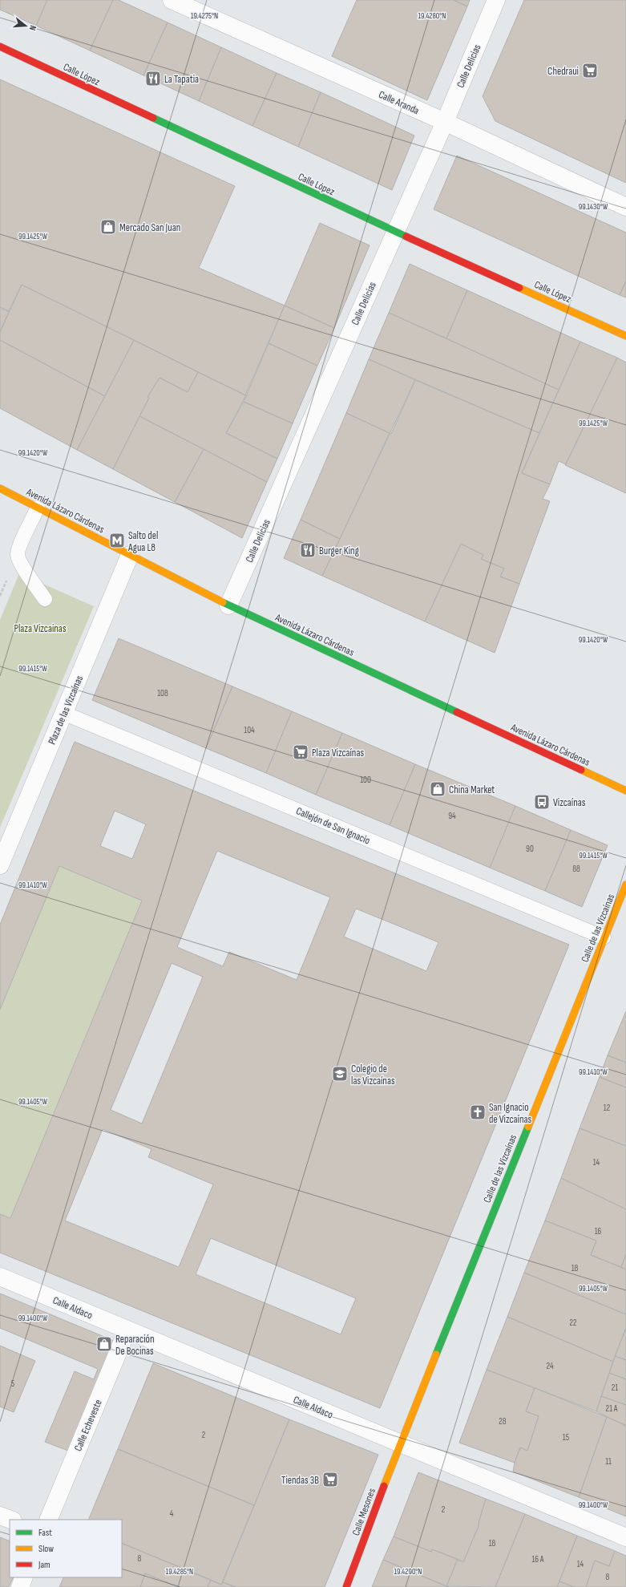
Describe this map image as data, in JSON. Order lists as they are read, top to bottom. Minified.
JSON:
{"streets":{"street":["Calle Delicias","Calle López","Calle Aranda","Avenida Lázaro Cárdenas","Plaza de las Vizcaínas","Calle de las Vizcaínas","Calle Aldaco","Calle Echeveste","Calle Mesones"],"lane":["Callejón de San Ignacio"]},"crossings":[["Calle Delicias","Calle López"],["Calle Delicias","Calle Aranda"],["Calle Delicias","Avenida Lázaro Cárdenas"],["Avenida Lázaro Cárdenas","Plaza de las Vizcaínas"],["Plaza de las Vizcaínas","Callejón de San Ignacio"],["Callejón de San Ignacio","Calle de las Vizcaínas"],["Calle de las Vizcaínas","Calle Aldaco"],["Calle de las Vizcaínas","Calle Mesones"],["Calle Aldaco","Calle Echeveste"],["Calle Aldaco","Calle Mesones"]],"parks":["Plaza Vizcainas"],"places":{"supermarket":["Chedraui","Plaza Vizcaínas","Tiendas 3B"],"restaurant":["La Tapatia","Burger King"],"shop":["Mercado San Juan","China Market","Reparación De Bocinas"],"metro station":["Salto del Agua L8"],"bus stop":["Vizcaínas"],"school or university":["Colegio de las Vizcaínas"],"church":["San Ignacio de Vizcaínas"]},"house_numbers":["108","104","100","94","90","88","12","14","16","18","22","24","5","21","21 A","28","2","15","11","2","4","18","8","16 A","14","8"],"legend":["Fast","Slow","Jam"],"north":"right","coordinates":["19.4275°N","19.4280°N","99.1430°W","99.1425°W","99.1420°W","99.1415°W","99.1410°W","99.1405°W","99.1400°W","19.4285°N","19.4290°N"]}
